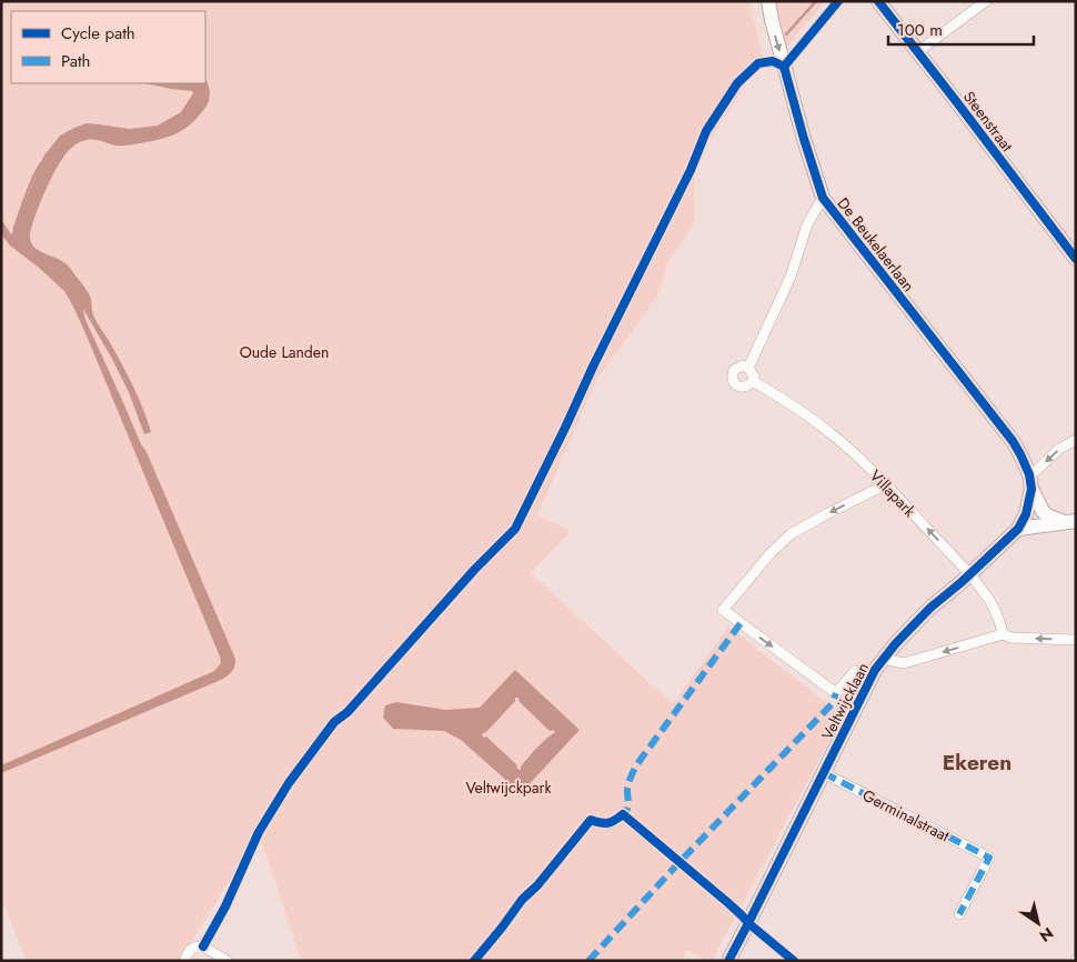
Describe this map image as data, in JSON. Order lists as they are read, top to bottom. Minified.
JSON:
{"streets":{"main road":["Steenstraat","De Beukelaerlaan","Veltwijcklaan"],"street":["Villapark","Germinalstraat"]},"crossings":[["De Beukelaerlaan","Villapark"],["De Beukelaerlaan","Veltwijcklaan"],["Villapark","Veltwijcklaan"],["Veltwijcklaan","Germinalstraat"]],"districts":["Ekeren"],"parks":["Oude Landen","Veltwijckpark"],"legend":["Cycle path","Path"],"scale_bar":"100 m","north":"bottom right"}
